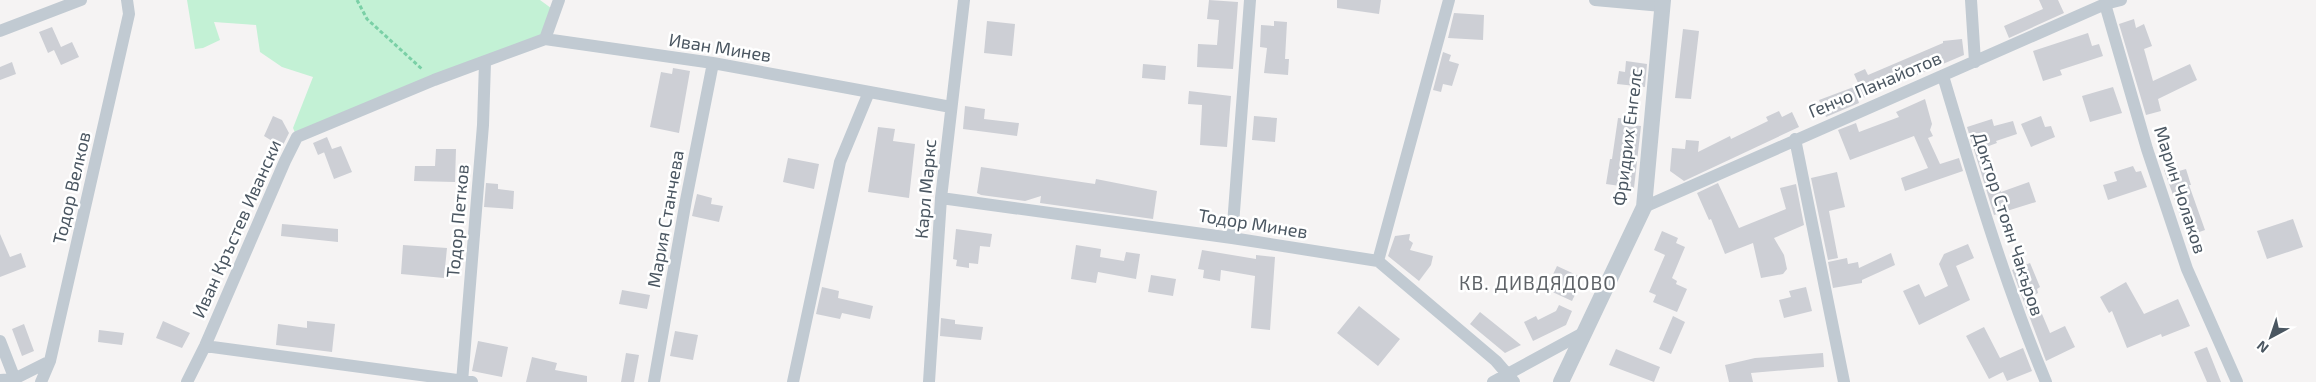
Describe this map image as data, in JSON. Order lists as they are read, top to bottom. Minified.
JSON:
{"streets":{"street":["Иван Минев","Генчо Панайотов","Фридрих Енгелс","Тодор Велков","Карл Маркс","Марин Чолаков","Мария Станчева","Тодор Петков","Тодор Минев","Доктор Стоян Чакъров","Иван Кръстев Ивански"]},"crossings":[["Иван Минев","Карл Маркс"],["Иван Минев","Мария Станчева"],["Иван Минев","Тодор Петков"],["Иван Минев","Иван Кръстев Ивански"],["Генчо Панайотов","Фридрих Енгелс"],["Генчо Панайотов","Марин Чолаков"],["Генчо Панайотов","Доктор Стоян Чакъров"],["Карл Маркс","Тодор Минев"],["Тодор Петков","Иван Кръстев Ивански"]],"districts":["КВ. ДИВДЯДОВО"],"north":"bottom left"}
